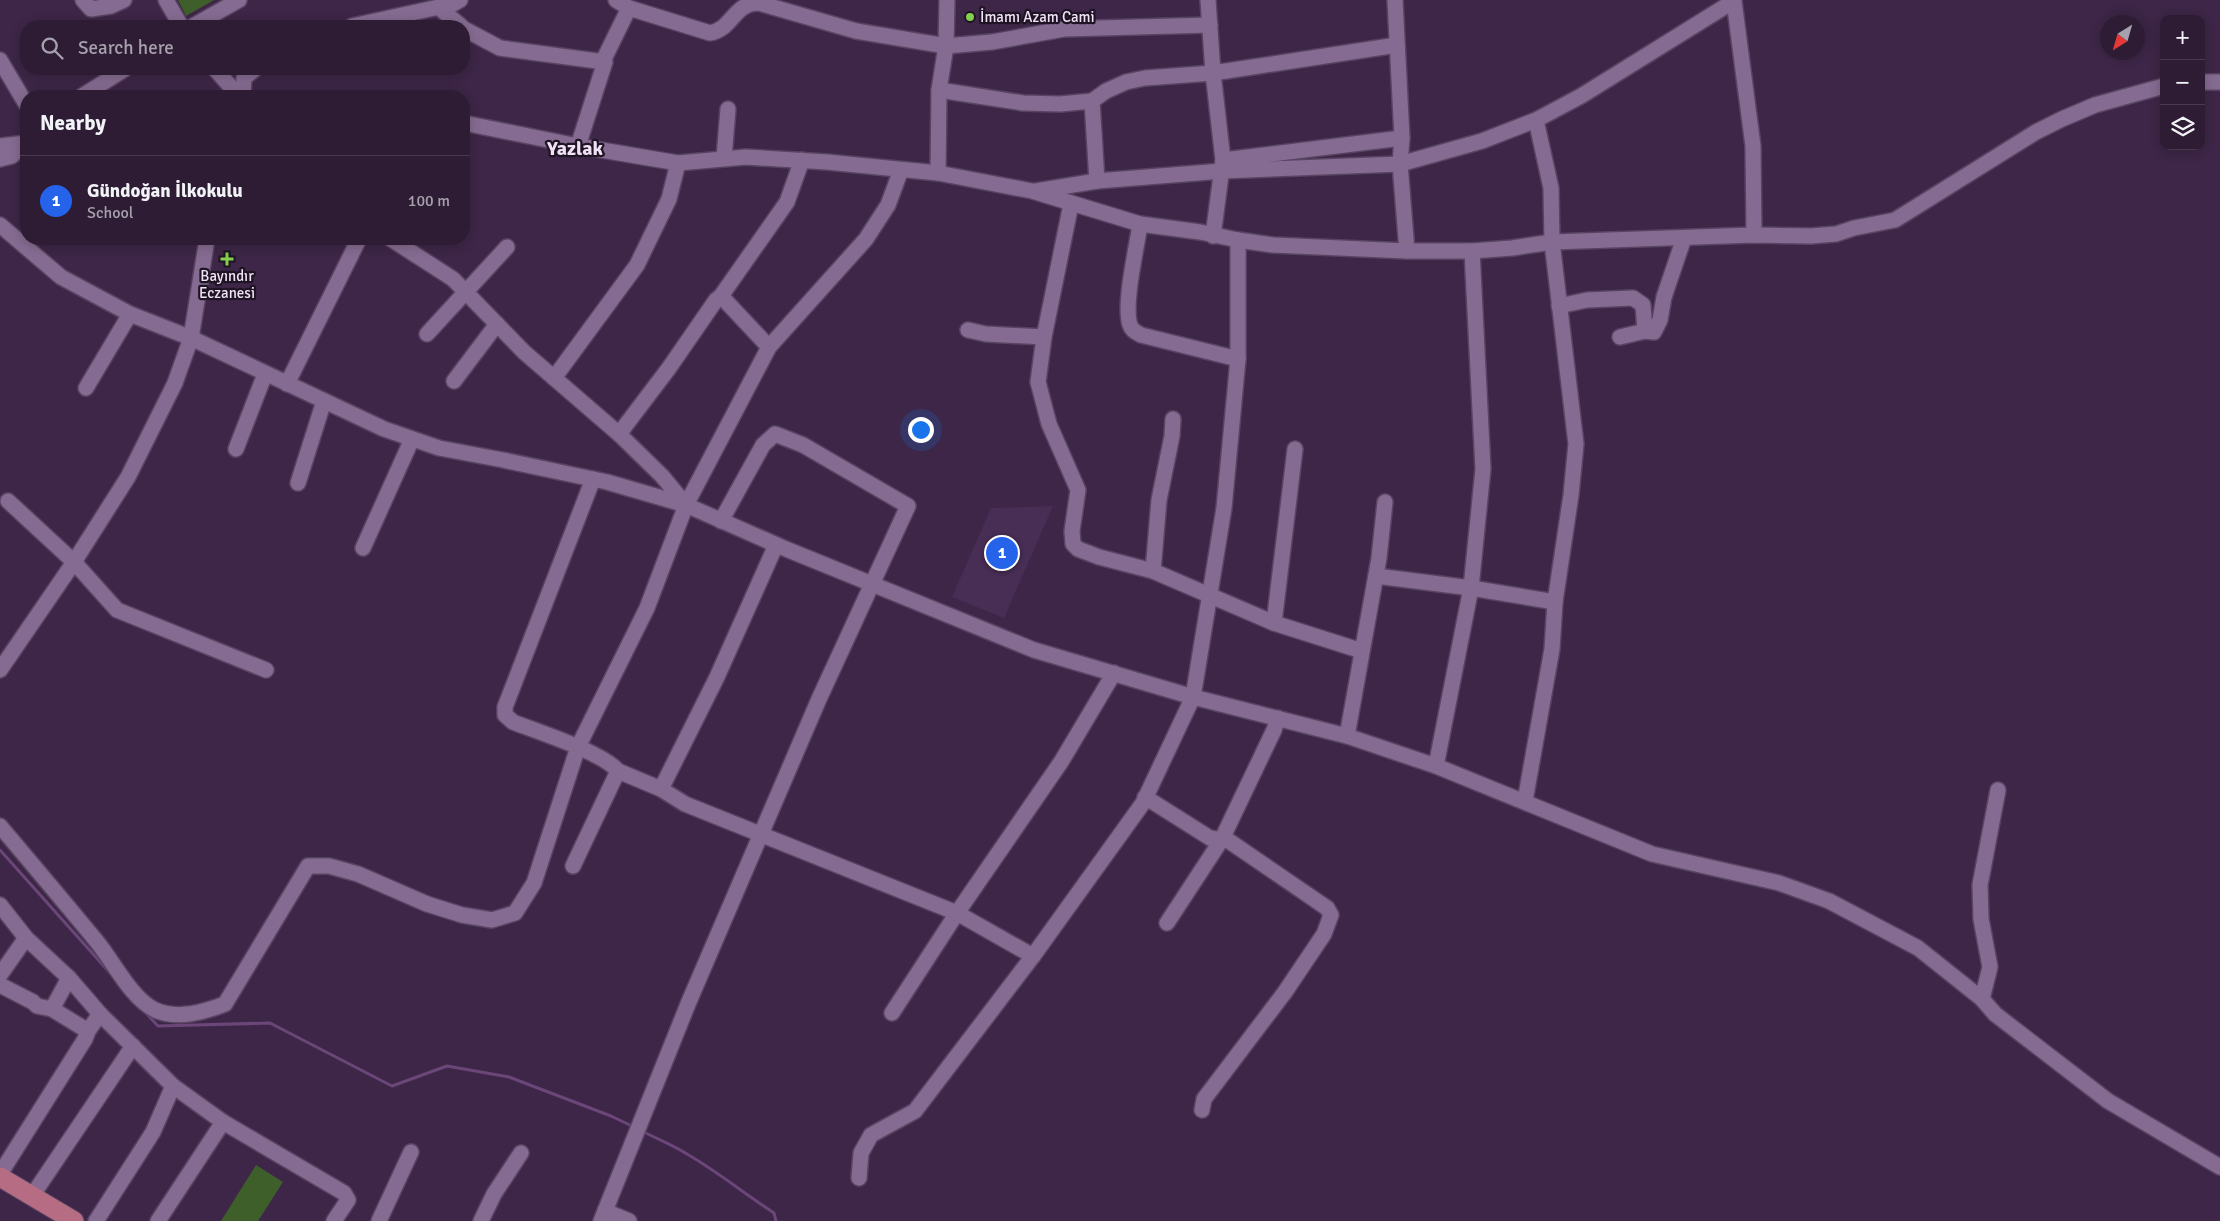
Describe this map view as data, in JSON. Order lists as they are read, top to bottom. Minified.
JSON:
{"districts":["Yazlak"],"places":{"other":["İmamı Azam Cami"],"health":["Bayındır Eczanesi"]},"north":"bottom left","page":{"map_buttons":["+","−"],"search":"Search here","heading":"Nearby","list":[{"mark":"1","name":"Gündoğan İlkokulu","note":"School","value":"100 m"}],"pins":"1"}}
